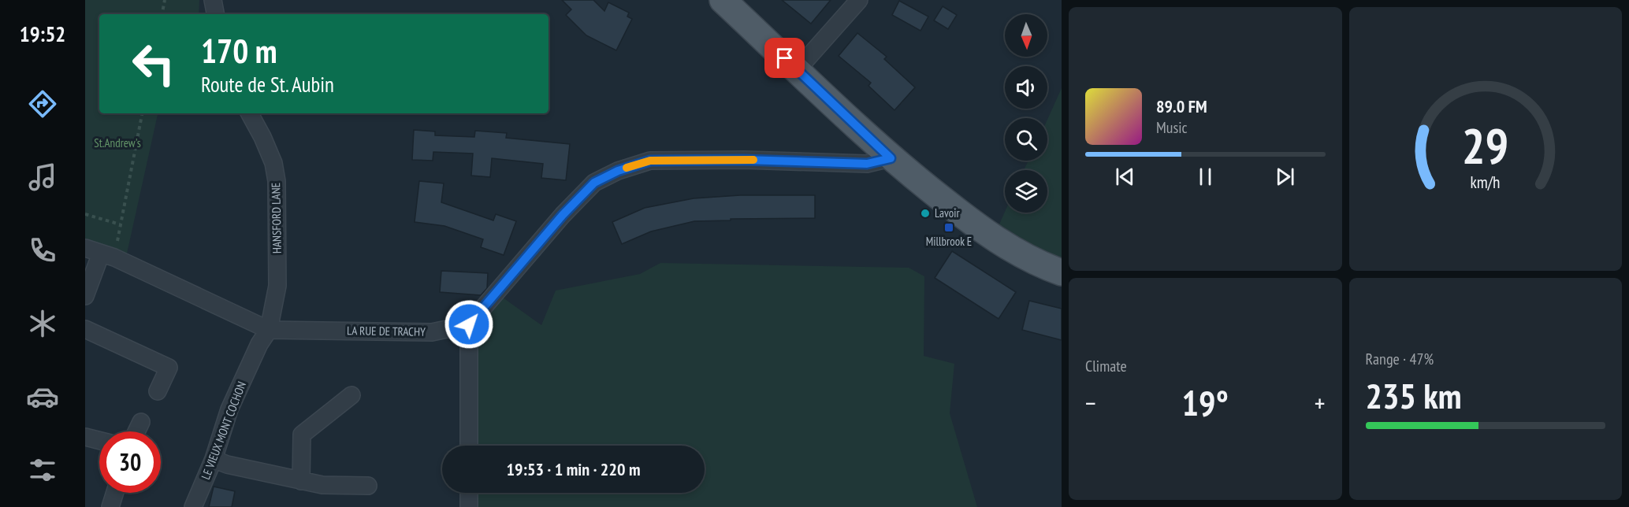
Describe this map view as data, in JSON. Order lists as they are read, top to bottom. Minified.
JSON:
{"streets":{"street":["HANSFORD LANE","LA RUE DE TRACHY","LE VIEUX MONT COCHON"]},"crossings":[["HANSFORD LANE","LA RUE DE TRACHY"],["HANSFORD LANE","LE VIEUX MONT COCHON"],["LA RUE DE TRACHY","LE VIEUX MONT COCHON"]],"parks":["St.Andrew's"],"places":{"other":["Lavoir"],"transit":["Millbrook E"]},"north":"bottom","page":{"tabs":"19:52","turn":["170 m","Route de St. Aubin"],"song":["89.0 FM","Music"],"tile":["Climate",["Range · 47%","235 km"]],"heat":["−","19°","+"],"limit":"30","trip":"19:53 · 1 min · 220 m","gauge":["29","km/h"]}}
